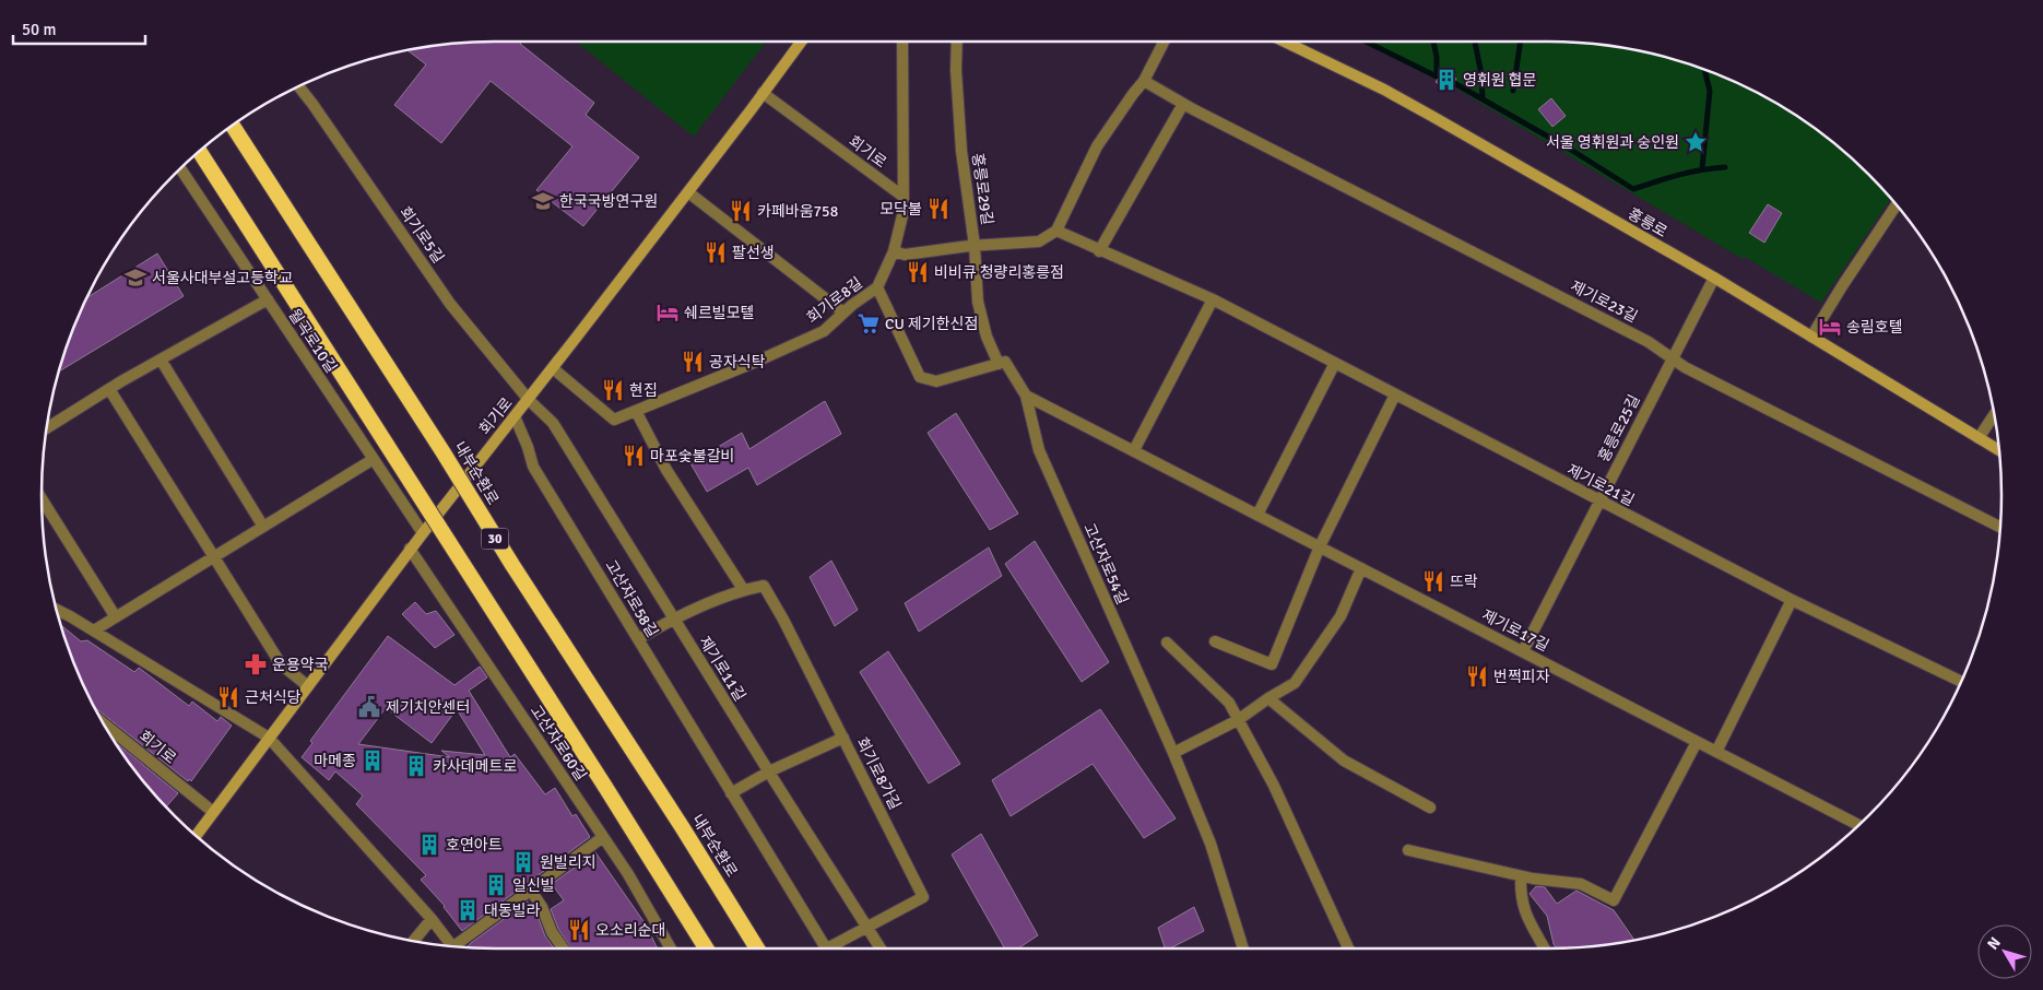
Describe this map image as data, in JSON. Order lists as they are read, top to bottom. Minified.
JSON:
{"streets":{"highway":["내부순환로","30"],"main road":["회기로","홍릉로"],"street":["홍릉로29길","회기로5길","회기로8길","제기로23길","월곡로10길","홍릉로25길","제기로21길","고산자로54길","고산자로58길","제기로17길","제기로11길","고산자로60길","회기로8가길"]},"crossings":[["회기로","회기로5길"],["회기로","회기로8길"],["회기로","월곡로10길"],["회기로","고산자로58길"],["회기로","제기로11길"],["회기로","고산자로60길"],["홍릉로29길","고산자로54길"],["홍릉로","홍릉로25길"],["회기로5길","제기로11길"],["제기로23길","홍릉로25길"],["홍릉로25길","제기로21길"],["홍릉로25길","제기로17길"],["고산자로54길","제기로17길"],["고산자로58길","회기로8가길"],["제기로11길","회기로8가길"]],"places":{"building":["영휘원 협문","마메종","카사데메트로","호연아트","원빌리지","일신빌","대동빌라"],"place":["서울 영휘원과 숭인원"],"school or university":["한국국방연구원","서울사대부설고등학교"],"restaurant":["모닥불","카페바움758","팔선생","비비큐 청량리홍릉점","공자식탁","현집","마포숯불갈비","뜨락","번쩍피자","근처식당","오소리순대"],"hotel":["쉐르빌모텔","송림호텔"],"supermarket":["CU 제기한신점"],"pharmacy":["운용약국"],"public building":["제기치안센터"]},"scale_bar":"50 m","north":"top left"}
